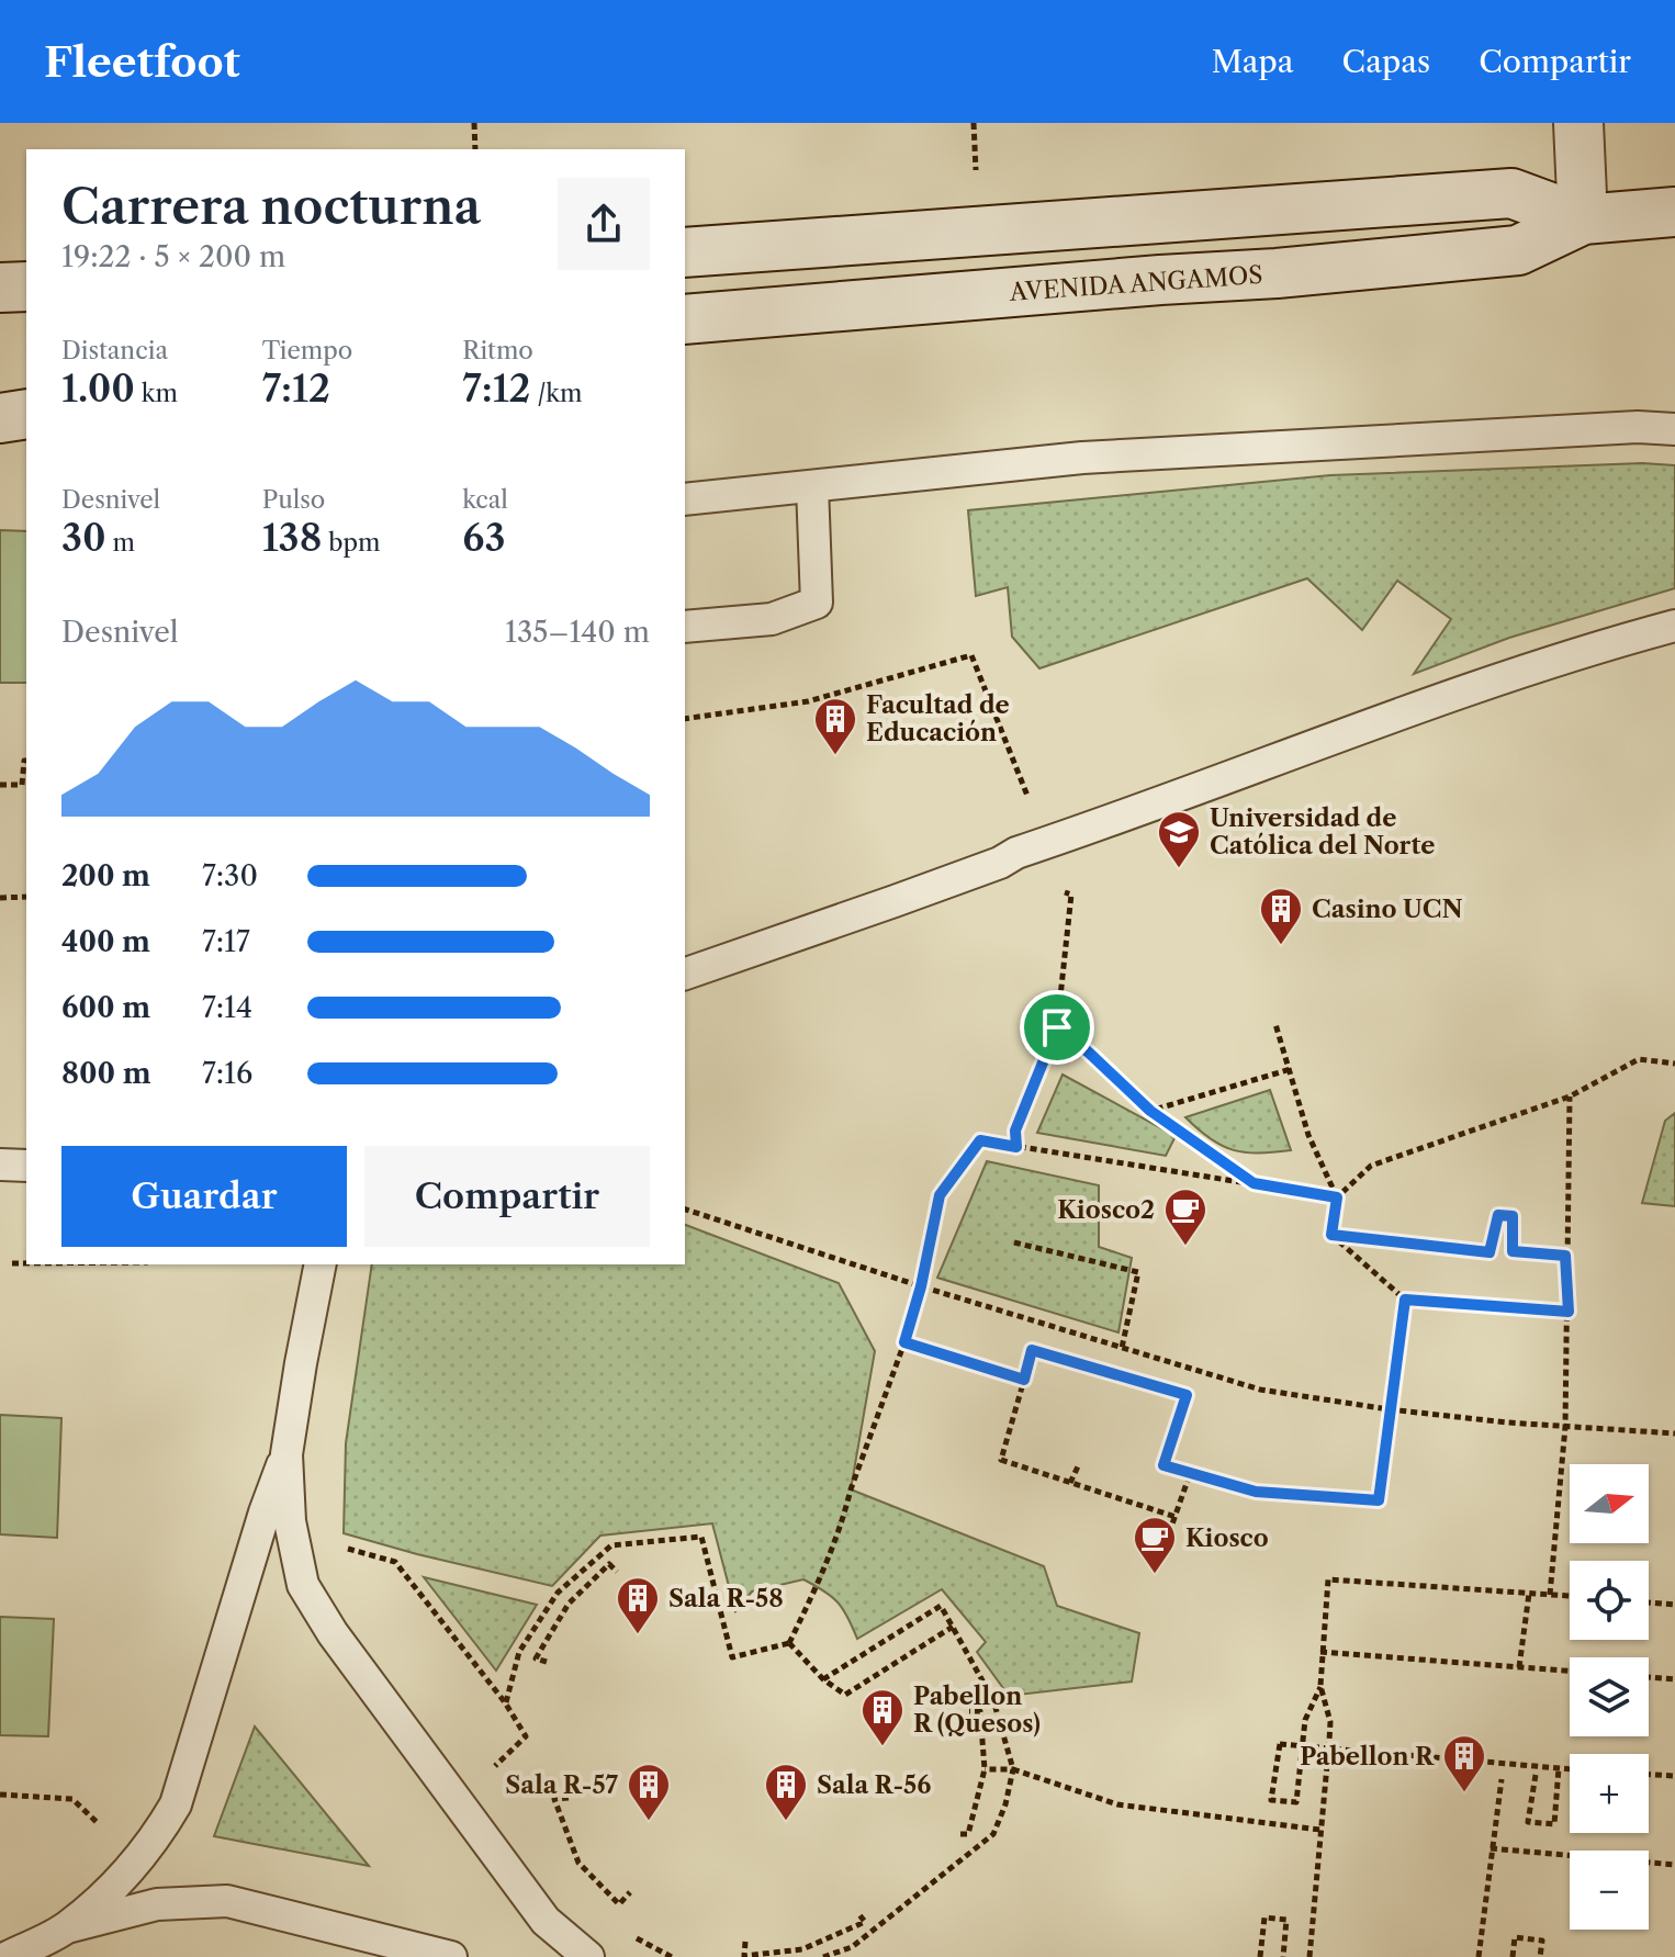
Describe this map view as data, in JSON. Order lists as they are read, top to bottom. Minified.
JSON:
{"streets":{"main road":["AVENIDA ANGAMOS"]},"places":{"building":["Facultad de Educación","Casino UCN","Sala R-58","Pabellon R (Quesos)","Pabellon R","Sala R-57","Sala R-56"],"school or university":["Universidad de Católica del Norte"],"cafe":["Kiosco2","Kiosco"]},"north":"right","page":{"header":"Fleetfoot","nav":["Mapa","Capas","Compartir"],"heading":["Carrera nocturna","19:22 · 5 × 200 m"],"stats":[["Distancia","1.00 km"],["Tiempo","7:12"],["Ritmo","7:12 /km"],["Desnivel","30 m"],["Pulso","138 bpm"],["kcal","63"]],"chart":["Desnivel","135–140 m"],"list":[{"name":"200 m","note":"7:30"},{"name":"400 m","note":"7:17"},{"name":"600 m","note":"7:14"},{"name":"800 m","note":"7:16"}],"buttons":["Guardar","Compartir"],"map_buttons":["+","−"]}}
